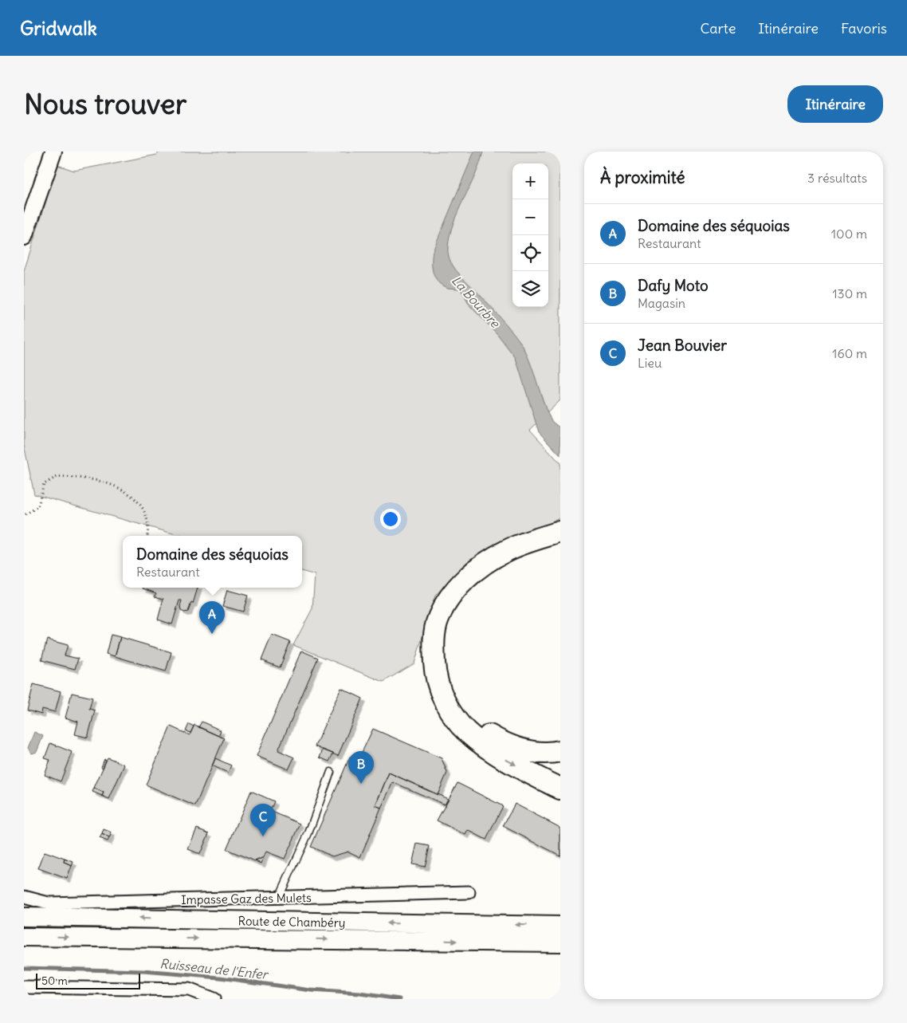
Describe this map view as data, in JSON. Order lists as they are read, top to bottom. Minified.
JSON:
{"streets":{"main road":["Route de Chambéry"],"street":["Impasse Gaz des Mulets"]},"water":["La Bourbre","Ruisseau de l'Enfer"],"scale_bar":"50 m","page":{"header":"Gridwalk","nav":["Carte","Itinéraire","Favoris"],"buttons":"Itinéraire","title":"Nous trouver","heading":["À proximité","3 résultats"],"map_buttons":["+","−"],"list":[{"mark":"A","name":"Domaine des séquoias","note":"Restaurant","value":"100 m"},{"mark":"B","name":"Dafy Moto","note":"Magasin","value":"130 m"},{"mark":"C","name":"Jean Bouvier","note":"Lieu","value":"160 m"}],"popup":["Domaine des séquoias","Restaurant"],"pins":["A","B","C"],"scale":"50 m"}}
